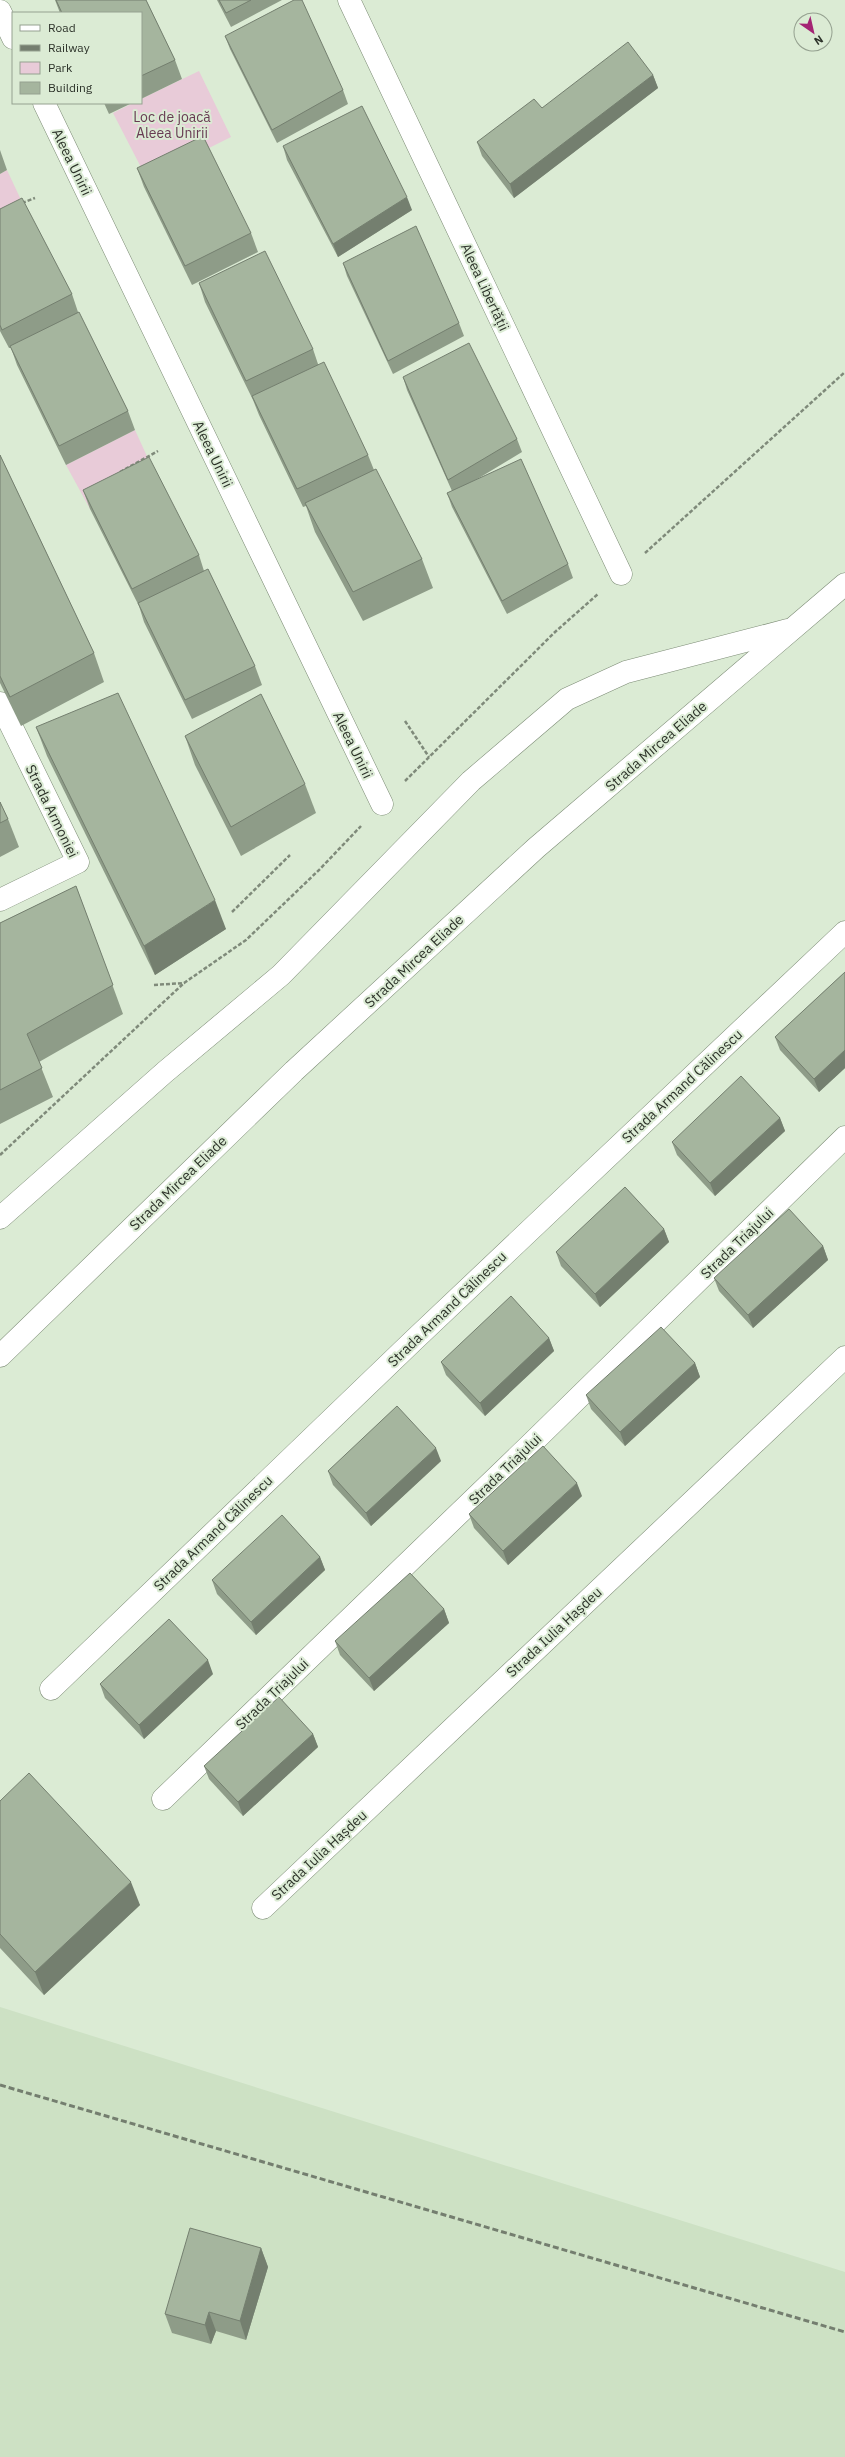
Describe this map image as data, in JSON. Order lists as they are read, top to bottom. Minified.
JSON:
{"streets":{"street":["Aleea Unirii","Aleea Libertății","Strada Mircea Eliade","Strada Armoniei","Strada Armand Călinescu","Strada Triajului","Strada Iulia Hașdeu"]},"parks":["Loc de joacă Aleea Unirii"],"legend":["Road","Railway","Park","Building"],"north":"bottom right"}
